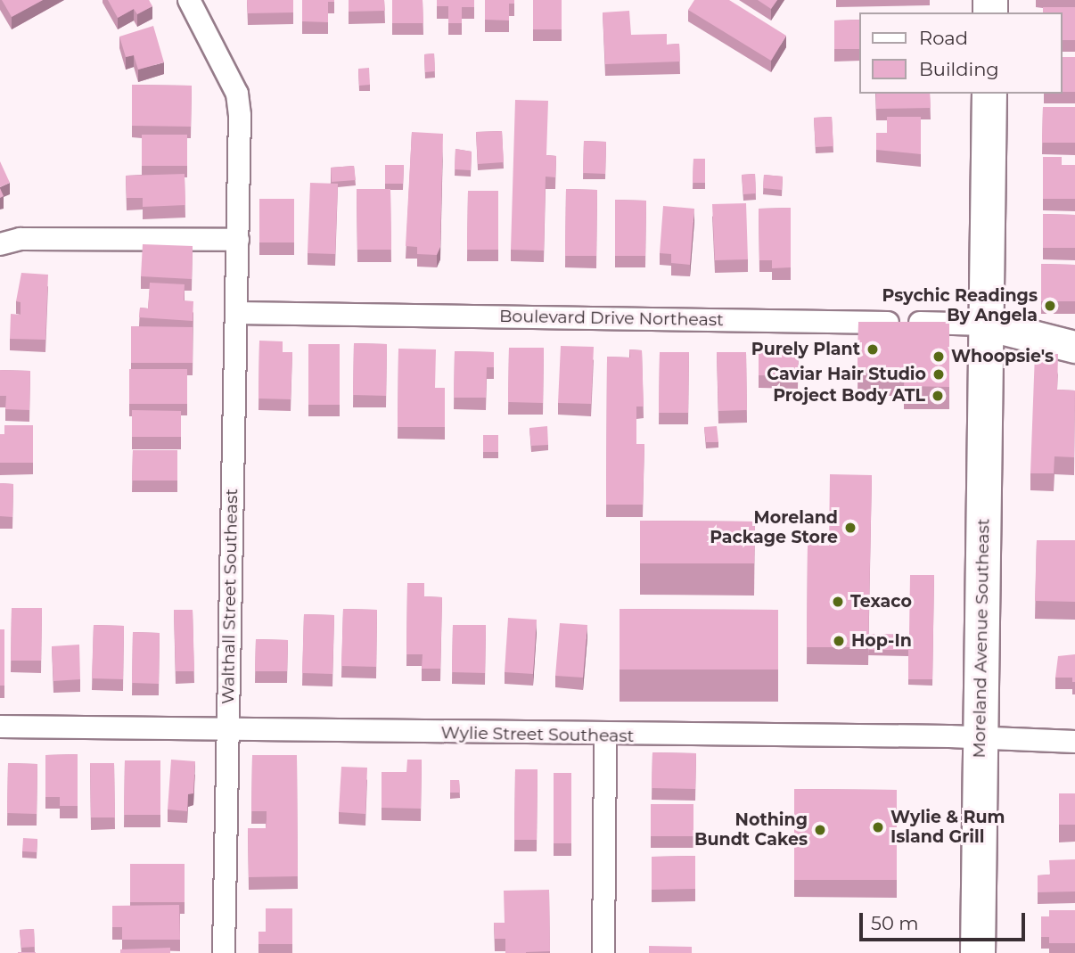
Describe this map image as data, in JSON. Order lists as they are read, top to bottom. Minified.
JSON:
{"streets":{"highway":["Moreland Avenue Southeast"],"street":["Boulevard Drive Northeast","Walthall Street Southeast","Wylie Street Southeast"]},"crossings":[["Boulevard Drive Northeast","Walthall Street Southeast"],["Boulevard Drive Northeast","Moreland Avenue Southeast"],["Walthall Street Southeast","Wylie Street Southeast"],["Moreland Avenue Southeast","Wylie Street Southeast"]],"places":["Psychic Readings By Angela","Purely Plant","Whoopsie's","Caviar Hair Studio","Project Body ATL","Moreland Package Store","Texaco","Hop-In","Wylie & Rum Island Grill","Nothing Bundt Cakes"],"legend":["Road","Building"],"scale_bar":"50 m"}
